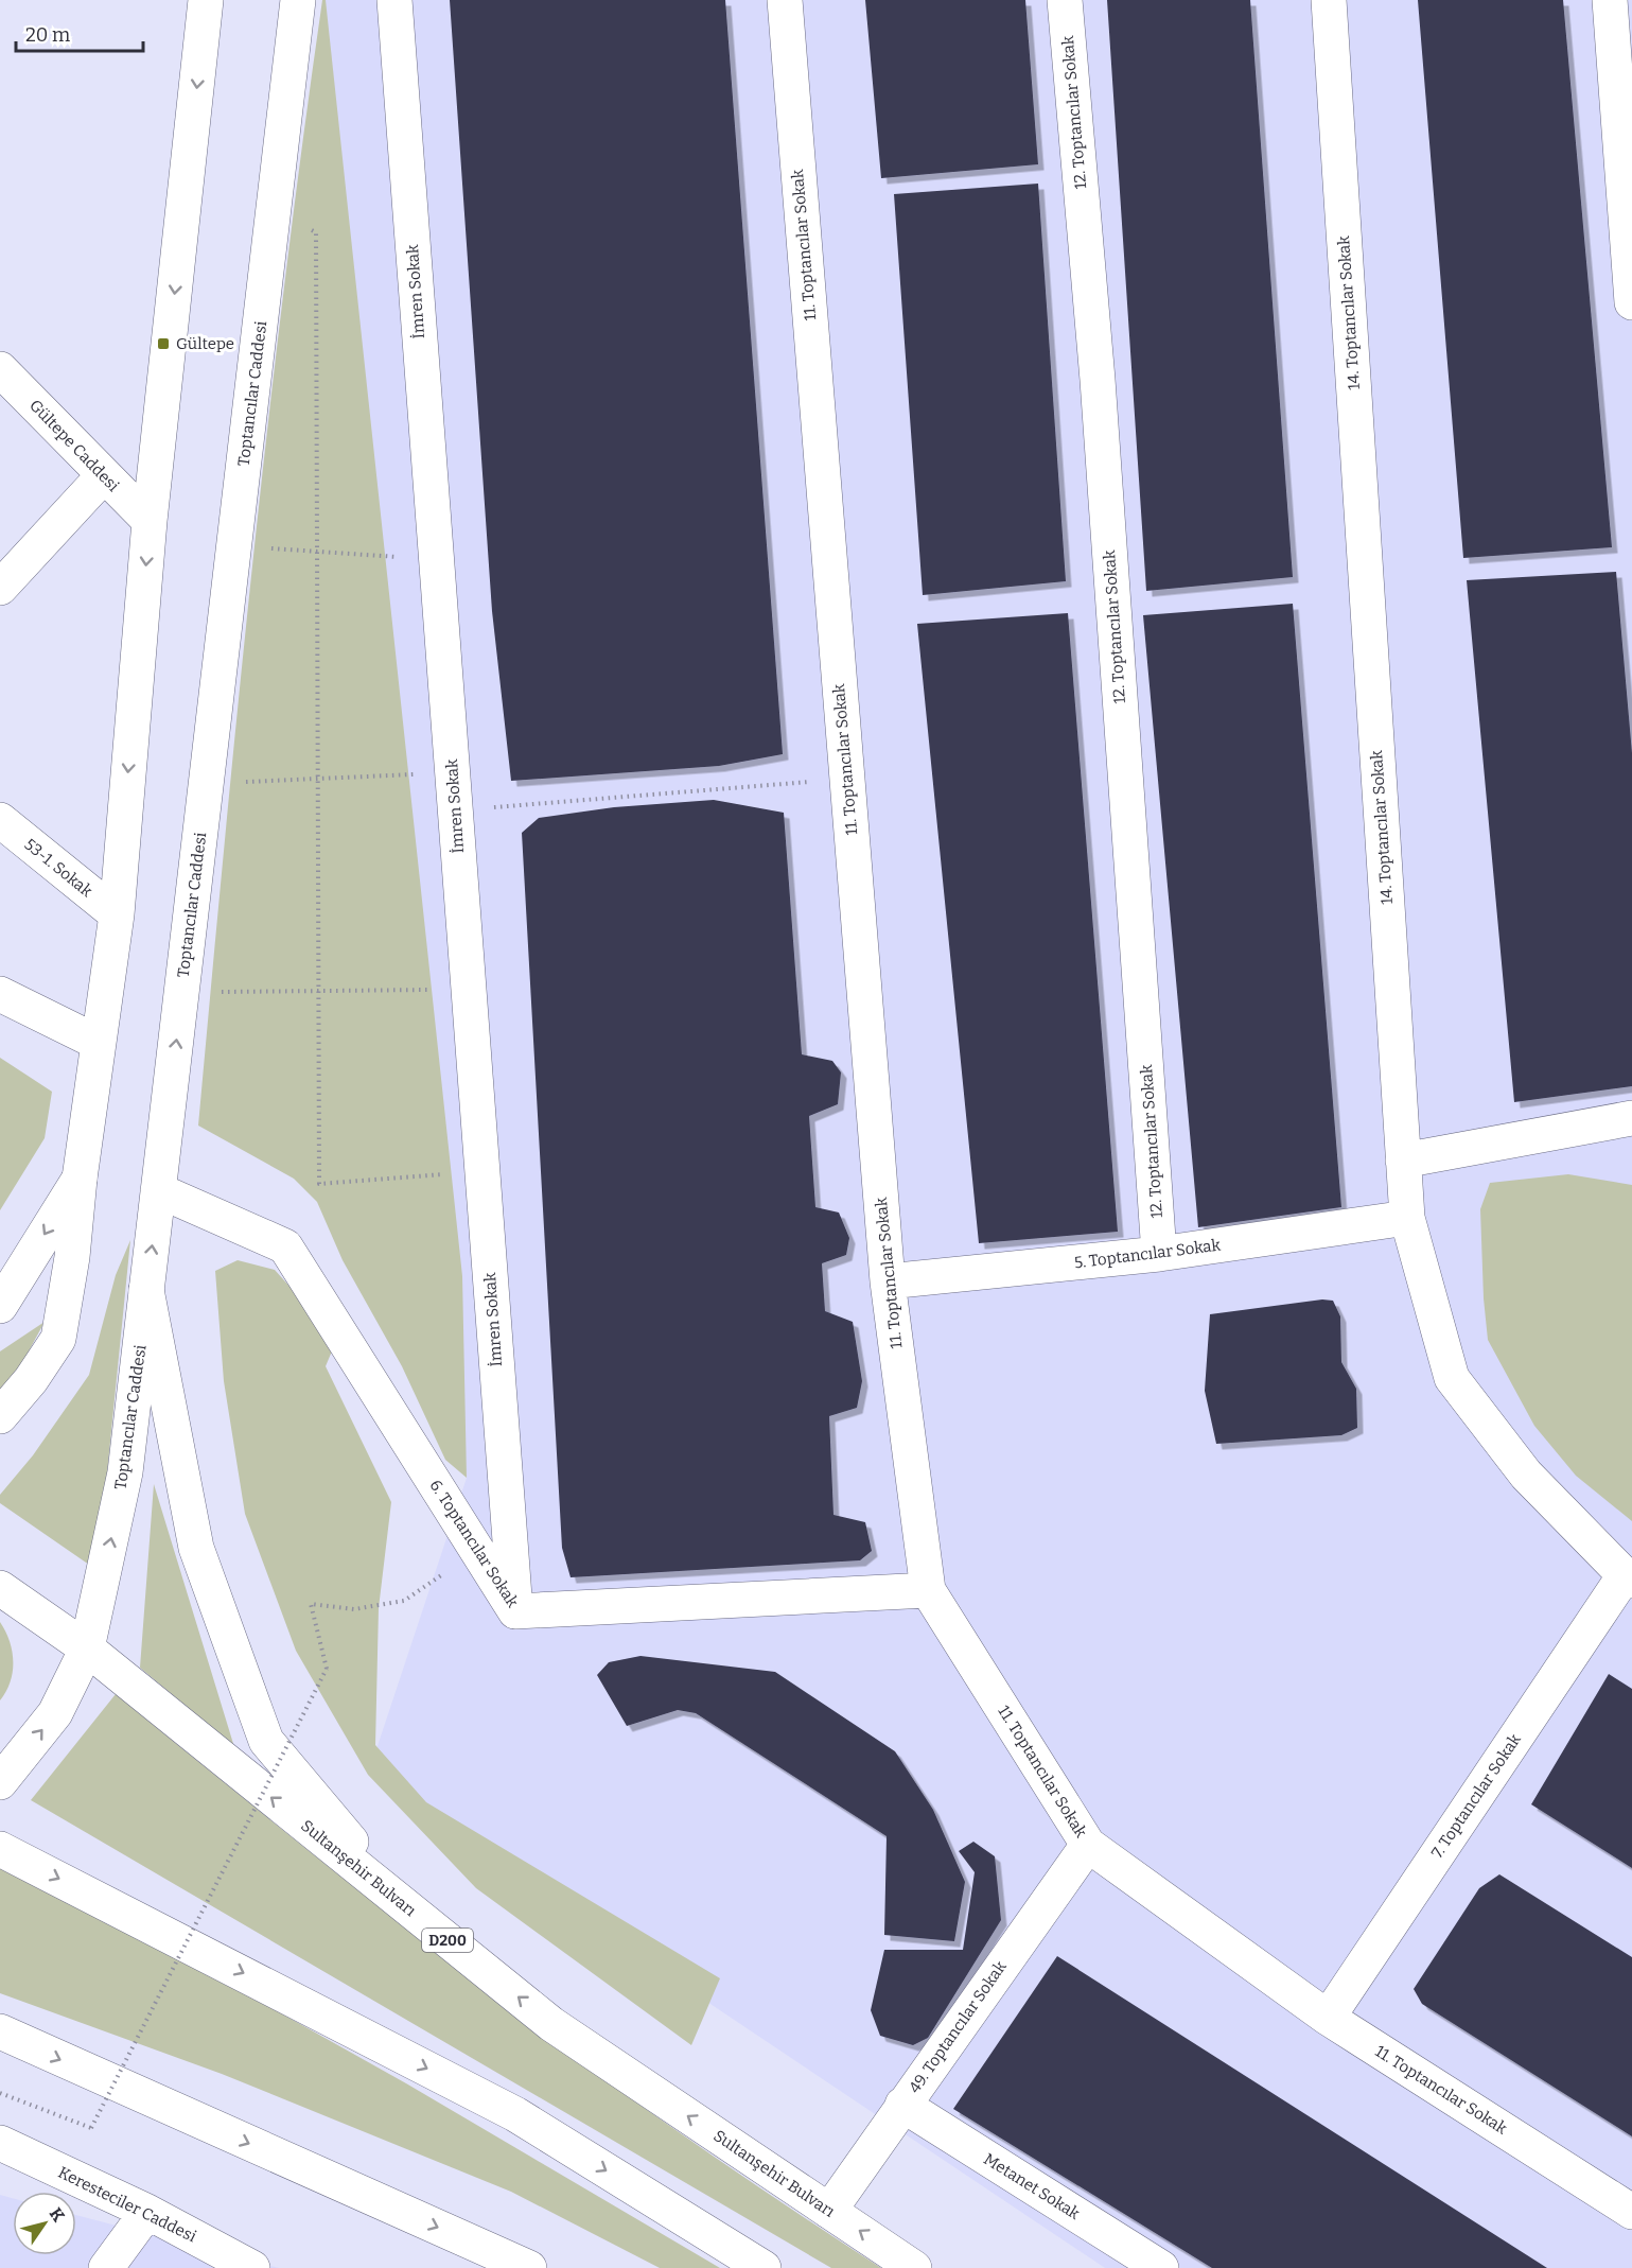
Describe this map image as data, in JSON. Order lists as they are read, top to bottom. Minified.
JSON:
{"streets":{"main road":["12. Toptancılar Sokak","11. Toptancılar Sokak","İmren Sokak","14. Toptancılar Sokak","Toptancılar Caddesi","Gültepe Caddesi","53-1. Sokak","5. Toptancılar Sokak","6. Toptancılar Sokak","7. Toptancılar Sokak","Sultanşehir Bulvarı","D200","49. Toptancılar Sokak","Metanet Sokak","Keresteciler Caddesi"]},"crossings":[["12. Toptancılar Sokak","5. Toptancılar Sokak"],["11. Toptancılar Sokak","5. Toptancılar Sokak"],["11. Toptancılar Sokak","6. Toptancılar Sokak"],["11. Toptancılar Sokak","7. Toptancılar Sokak"],["11. Toptancılar Sokak","49. Toptancılar Sokak"],["İmren Sokak","6. Toptancılar Sokak"],["14. Toptancılar Sokak","5. Toptancılar Sokak"],["14. Toptancılar Sokak","7. Toptancılar Sokak"],["Toptancılar Caddesi","6. Toptancılar Sokak"],["Toptancılar Caddesi","Sultanşehir Bulvarı"],["Sultanşehir Bulvarı","49. Toptancılar Sokak"],["49. Toptancılar Sokak","Metanet Sokak"]],"places":{"transit":["Gültepe"]},"scale_bar":"20 m","north":"top right"}
